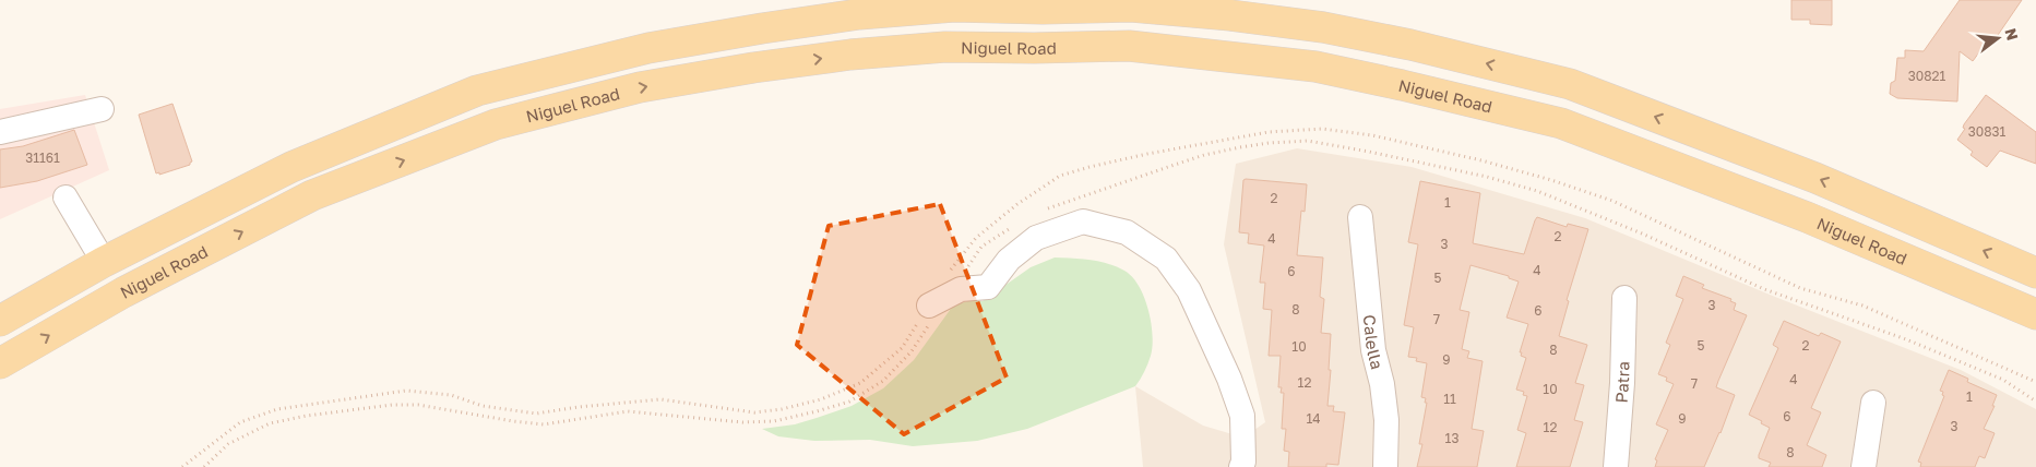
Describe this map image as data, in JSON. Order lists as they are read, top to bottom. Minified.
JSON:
{"streets":{"main road":["Niguel Road"],"street":["Calella","Patra"]},"house_numbers":["30821","30831","31161","2","1","2","4","3","4","6","5","3","8","6","7","5","2","10","8","9","4","12","7","10","1","11","6","14","9","3","12","13","8"],"north":"right"}
